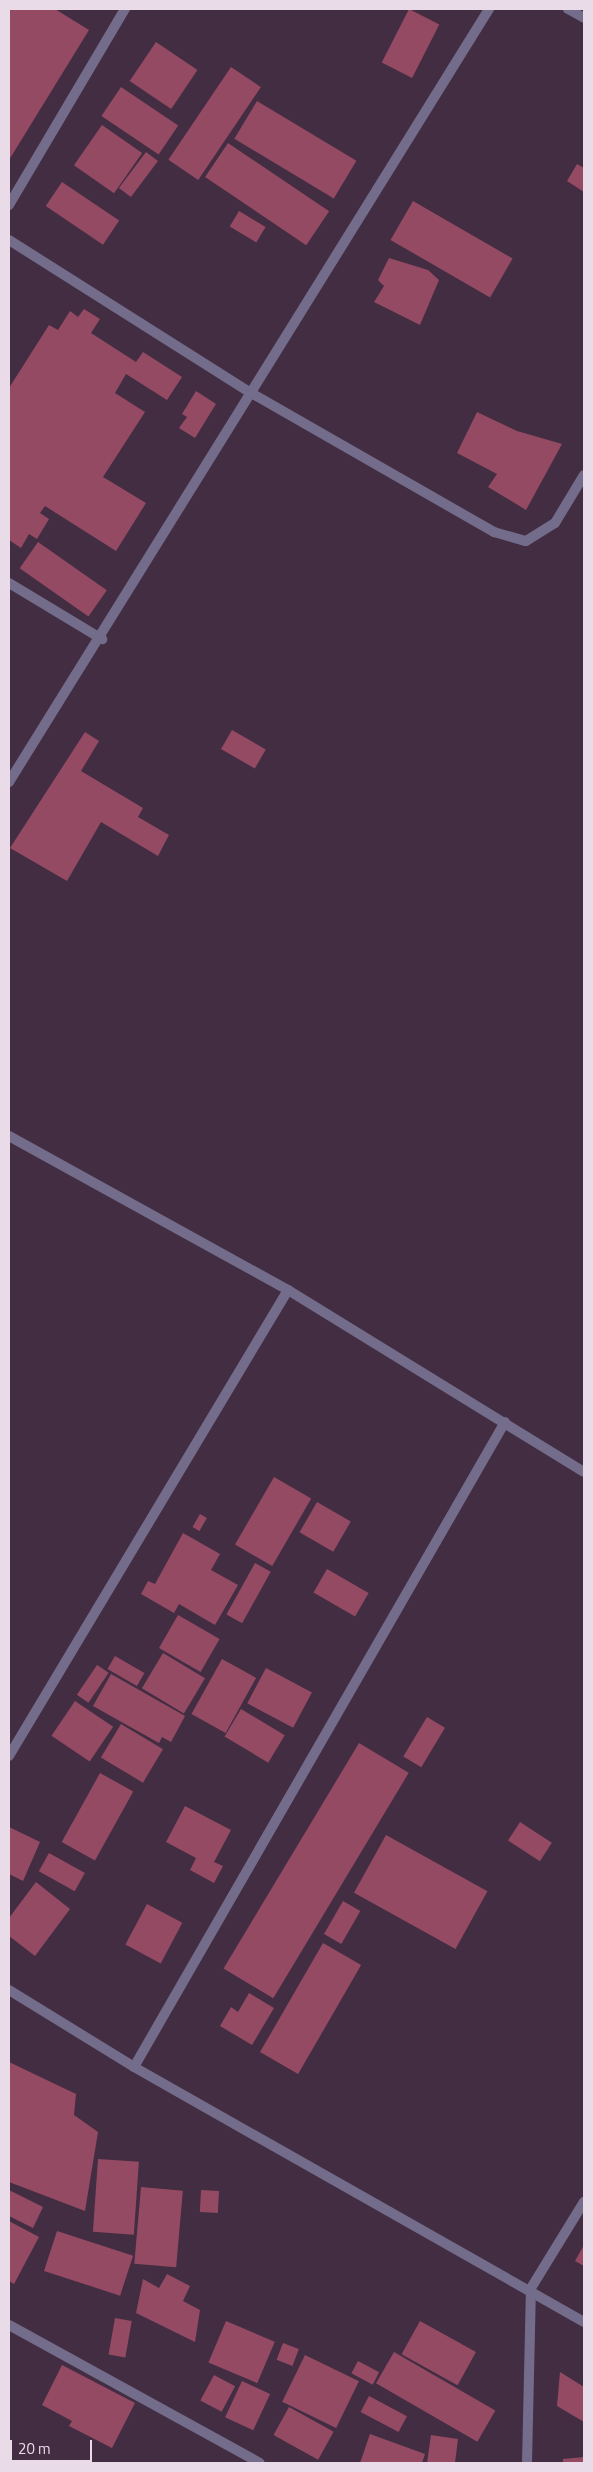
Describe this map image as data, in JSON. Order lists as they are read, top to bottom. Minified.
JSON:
{"scale_bar":"20 m"}
